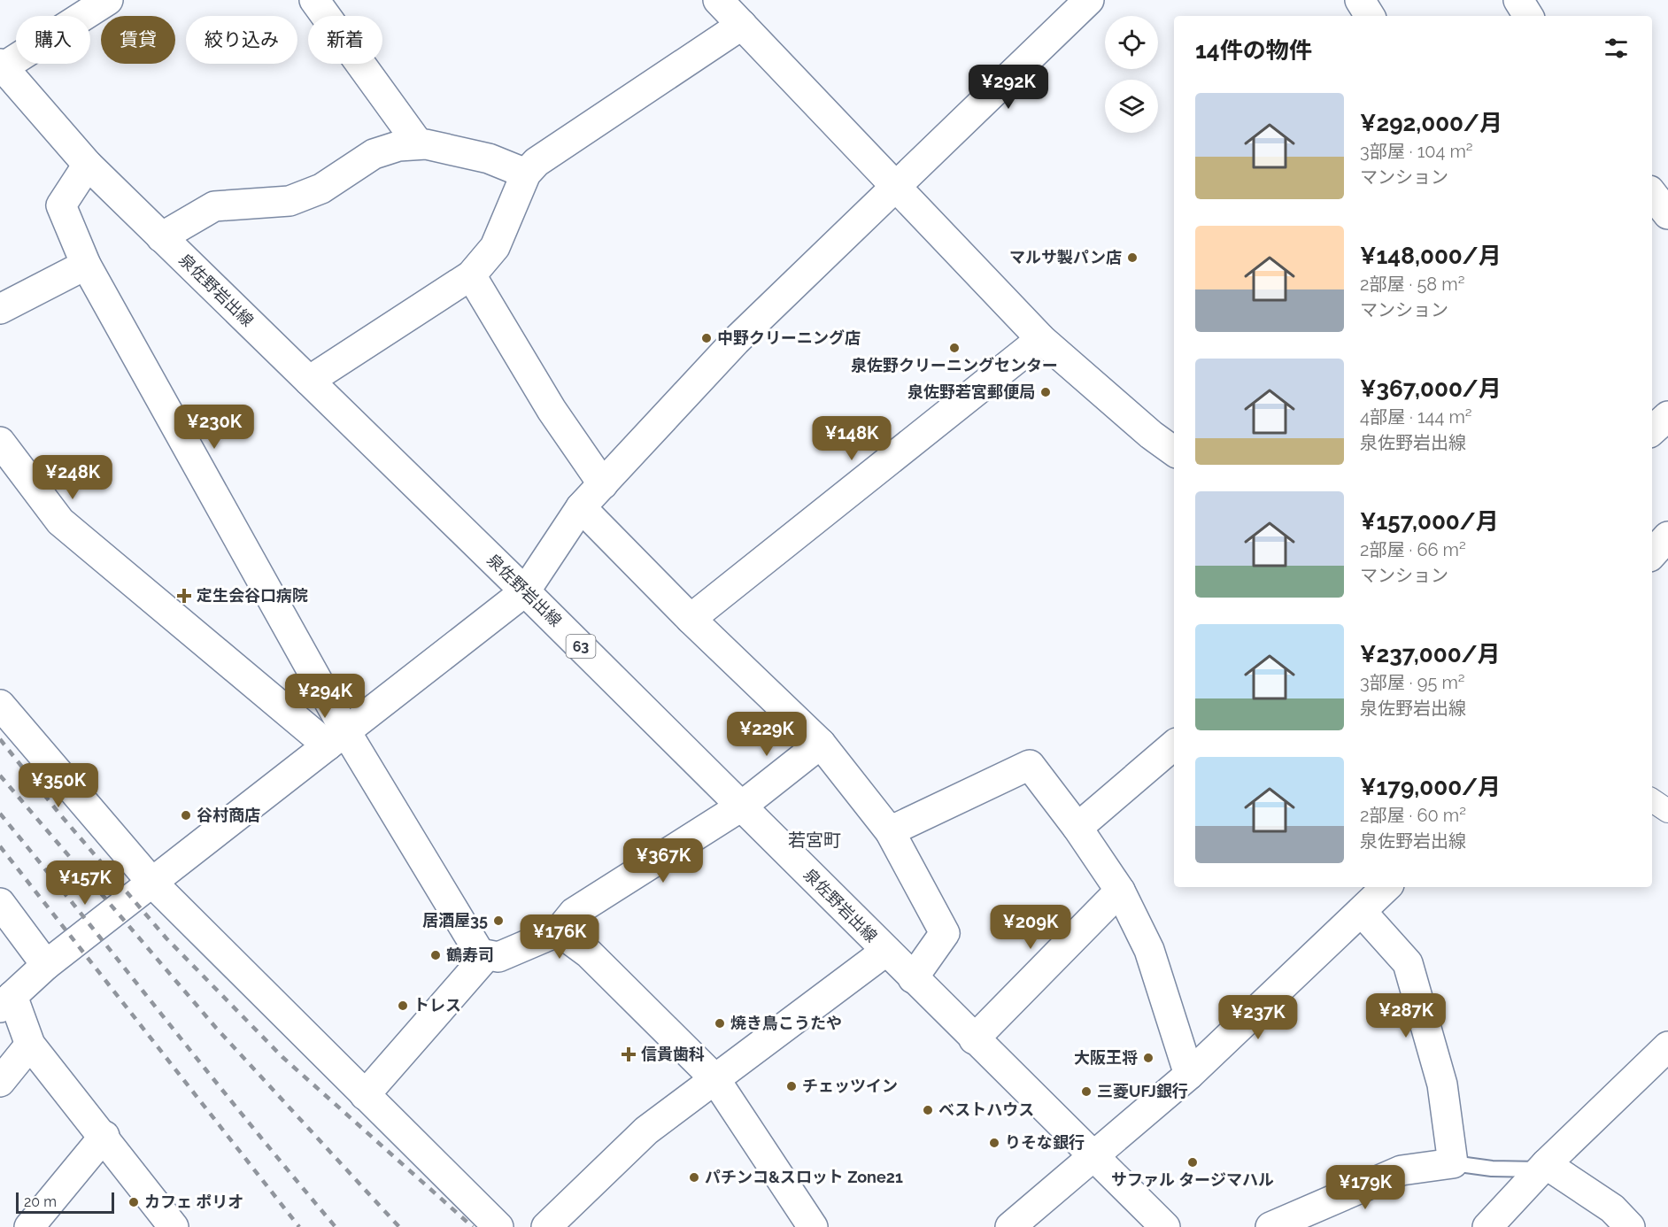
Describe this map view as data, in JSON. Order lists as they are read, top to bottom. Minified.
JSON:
{"streets":{"street":["泉佐野岩出線","63"]},"districts":["若宮町"],"places":{"other":["マルサ製パン店","中野クリーニング店","泉佐野クリーニングセンター","泉佐野若宮郵便局","谷村商店","居酒屋35","鶴寿司","トレス","焼き鳥こうたや","大阪王将","チェッツイン","三菱UFJ銀行","ベストハウス","りそな銀行","サファル タージマハル","パチンコ&スロット Zone21","カフェ ポリオ"],"health":["定生会谷口病院","信貴歯科"]},"scale_bar":"20 m","page":{"chip":["購入","賃貸","絞り込み","新着"],"heading":"14件の物件","price":["¥292K","¥230K","¥148K","¥248K","¥294K","¥229K","¥350K","¥367K","¥157K","¥209K","¥176K","¥287K","¥237K","¥179K"],"list":[{"name":"¥292,000/月","note":"3部屋 · 104 m² · マンション"},{"name":"¥148,000/月","note":"2部屋 · 58 m² · マンション"},{"name":"¥367,000/月","note":"4部屋 · 144 m² · 泉佐野岩出線"},{"name":"¥157,000/月","note":"2部屋 · 66 m² · マンション"},{"name":"¥237,000/月","note":"3部屋 · 95 m² · 泉佐野岩出線"},{"name":"¥179,000/月","note":"2部屋 · 60 m² · 泉佐野岩出線"}],"scale":"20 m"}}
